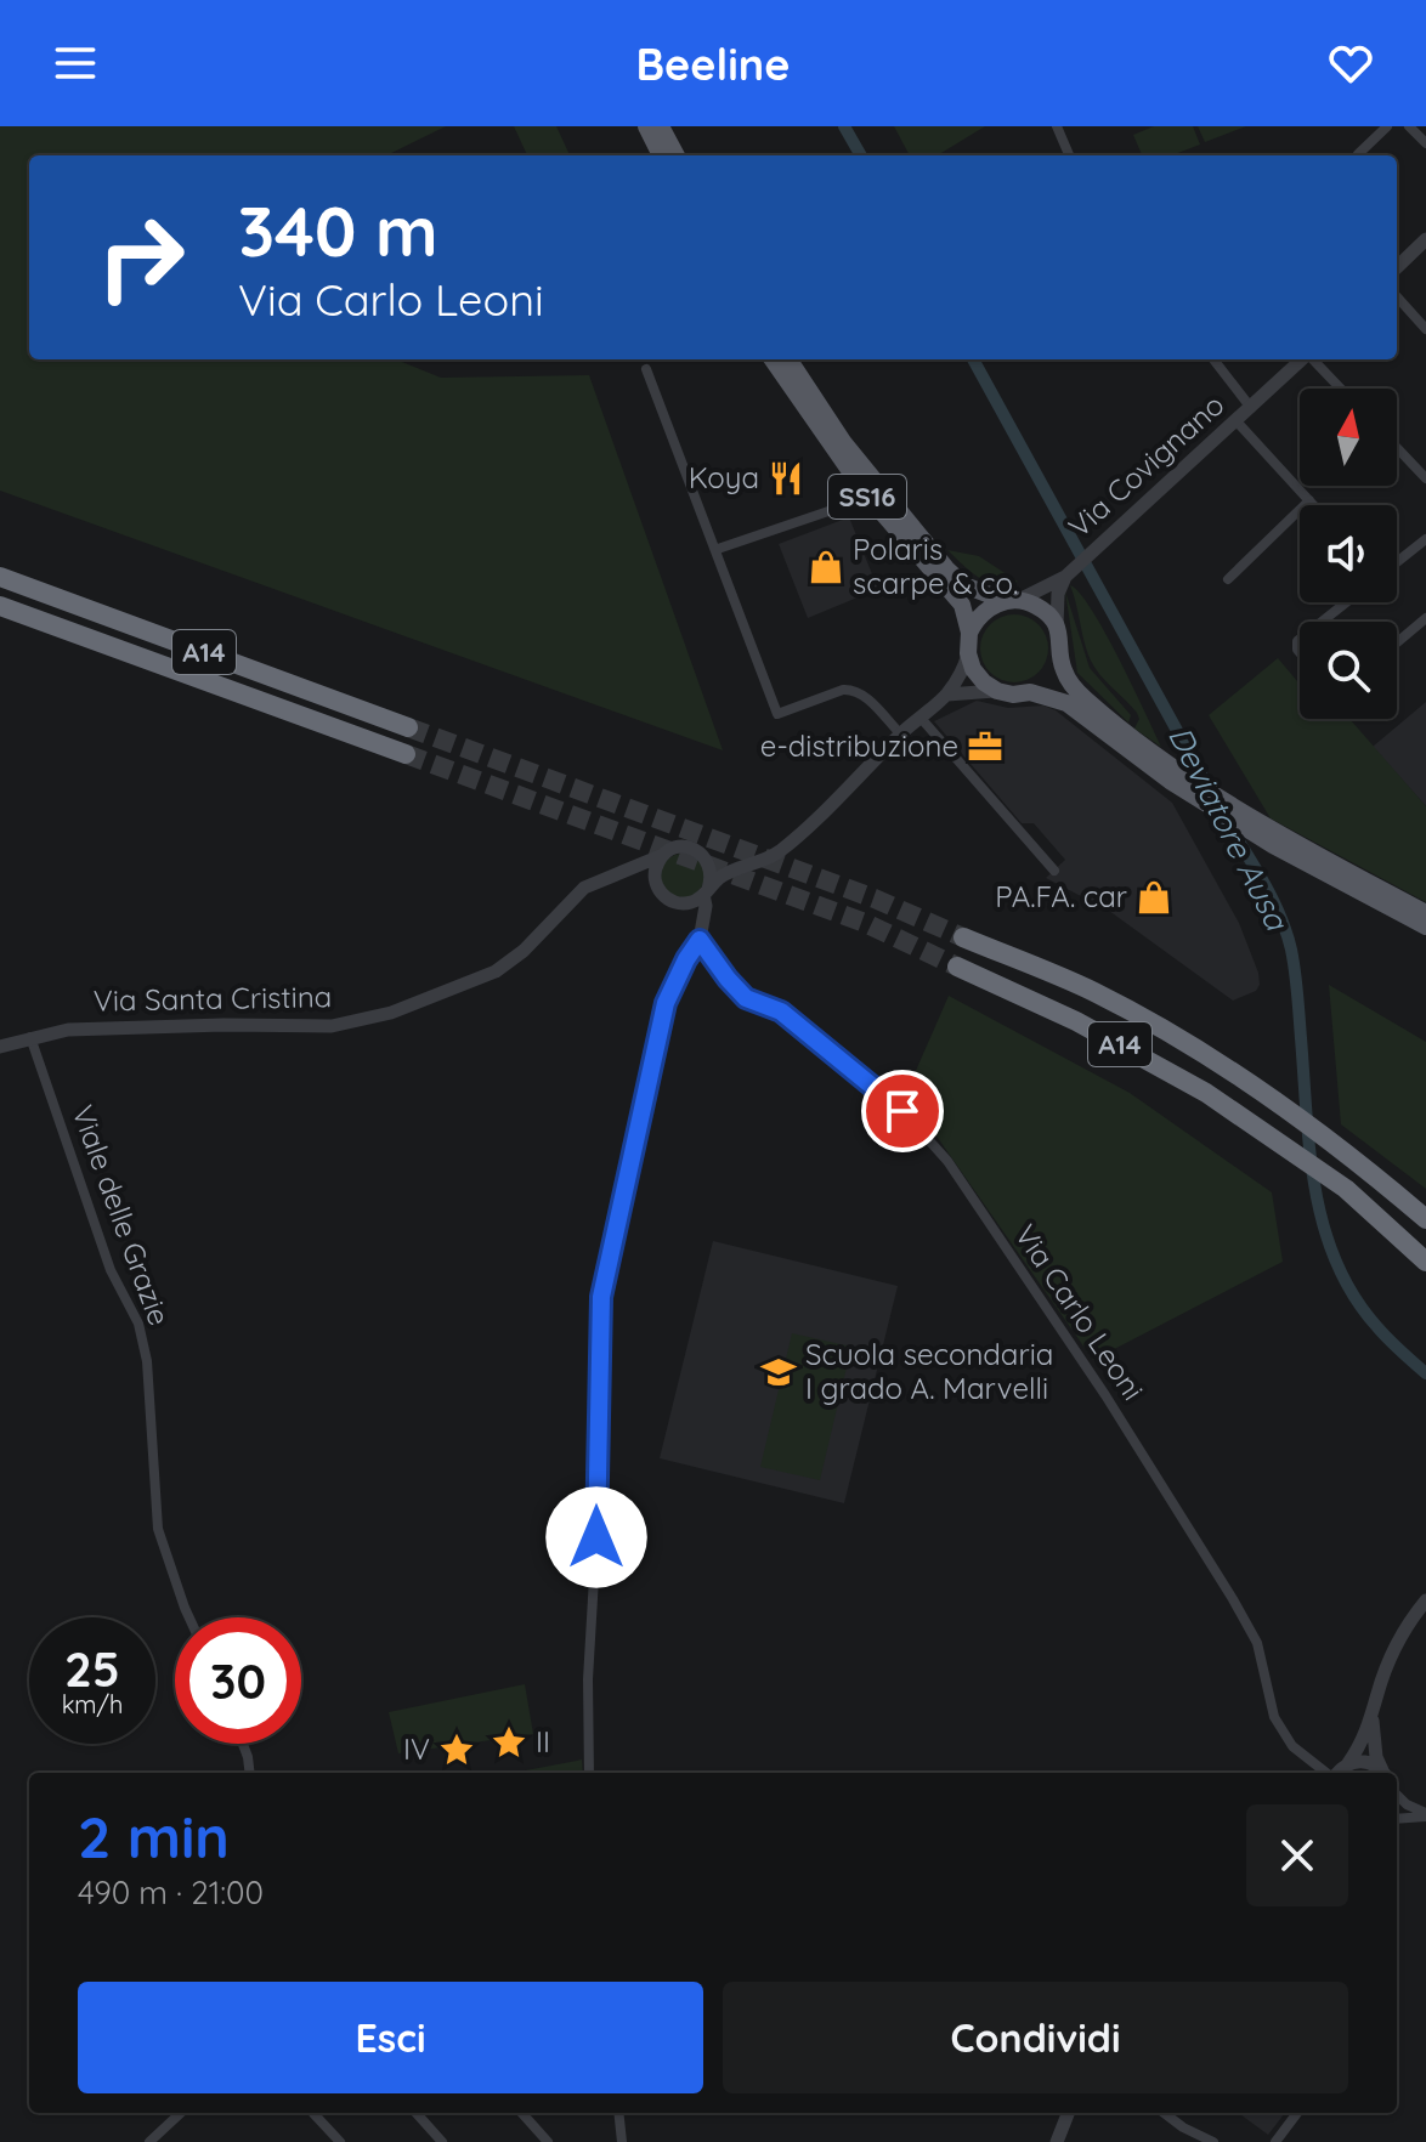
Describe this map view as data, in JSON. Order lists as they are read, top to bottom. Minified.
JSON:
{"streets":{"highway":["A14"],"main road":["SS16"],"street":["Via Covignano","Via Santa Cristina","Viale delle Grazie","Via Carlo Leoni"]},"crossings":[["Via Covignano","SS16"],["Via Santa Cristina","Viale delle Grazie"]],"water":["Deviatore Ausa"],"places":{"restaurant":["Koya"],"shop":["Polaris scarpe & co.","PA.FA. car"],"office":["e-distribuzione"],"school or university":["Scuola secondaria I grado A. Marvelli"],"place":["II","IV"]},"north":"top","page":{"header":"Beeline","turn":["340 m","Via Carlo Leoni"],"speed":"25 km/h","limit":"30","heading":["2 min","490 m · 21:00"],"buttons":["Esci","Condividi"]}}
